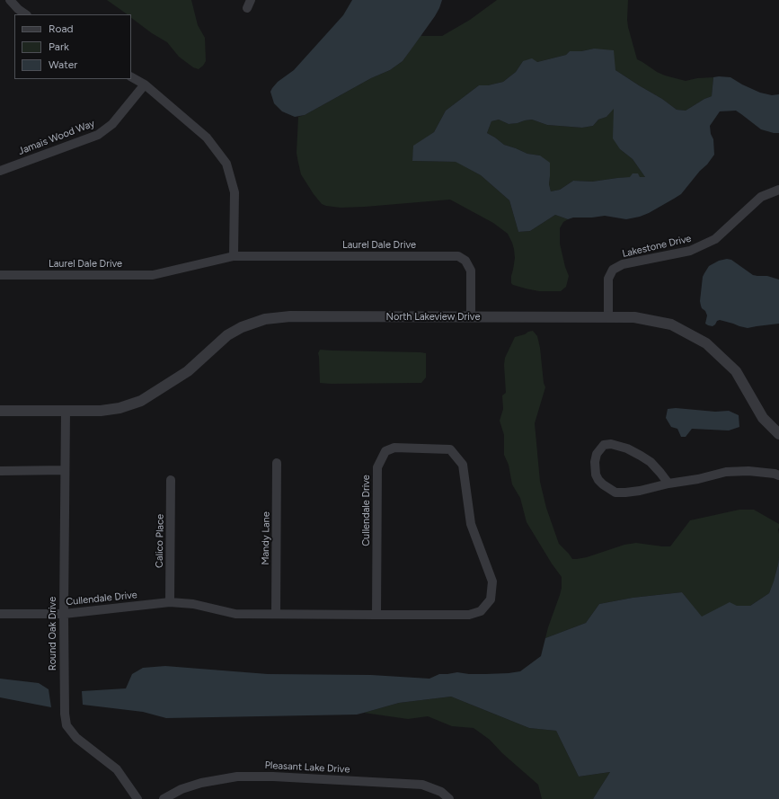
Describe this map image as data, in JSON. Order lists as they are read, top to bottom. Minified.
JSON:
{"streets":{"street":["Jamais Wood Way","Laurel Dale Drive","Lakestone Drive","North Lakeview Drive","Cullendale Drive","Mandy Lane","Calico Place","Round Oak Drive","Pleasant Lake Drive"]},"crossings":[["Laurel Dale Drive","North Lakeview Drive"],["Lakestone Drive","North Lakeview Drive"],["North Lakeview Drive","Round Oak Drive"],["Cullendale Drive","Mandy Lane"],["Cullendale Drive","Calico Place"],["Cullendale Drive","Round Oak Drive"]],"legend":["Road","Park","Water"]}
